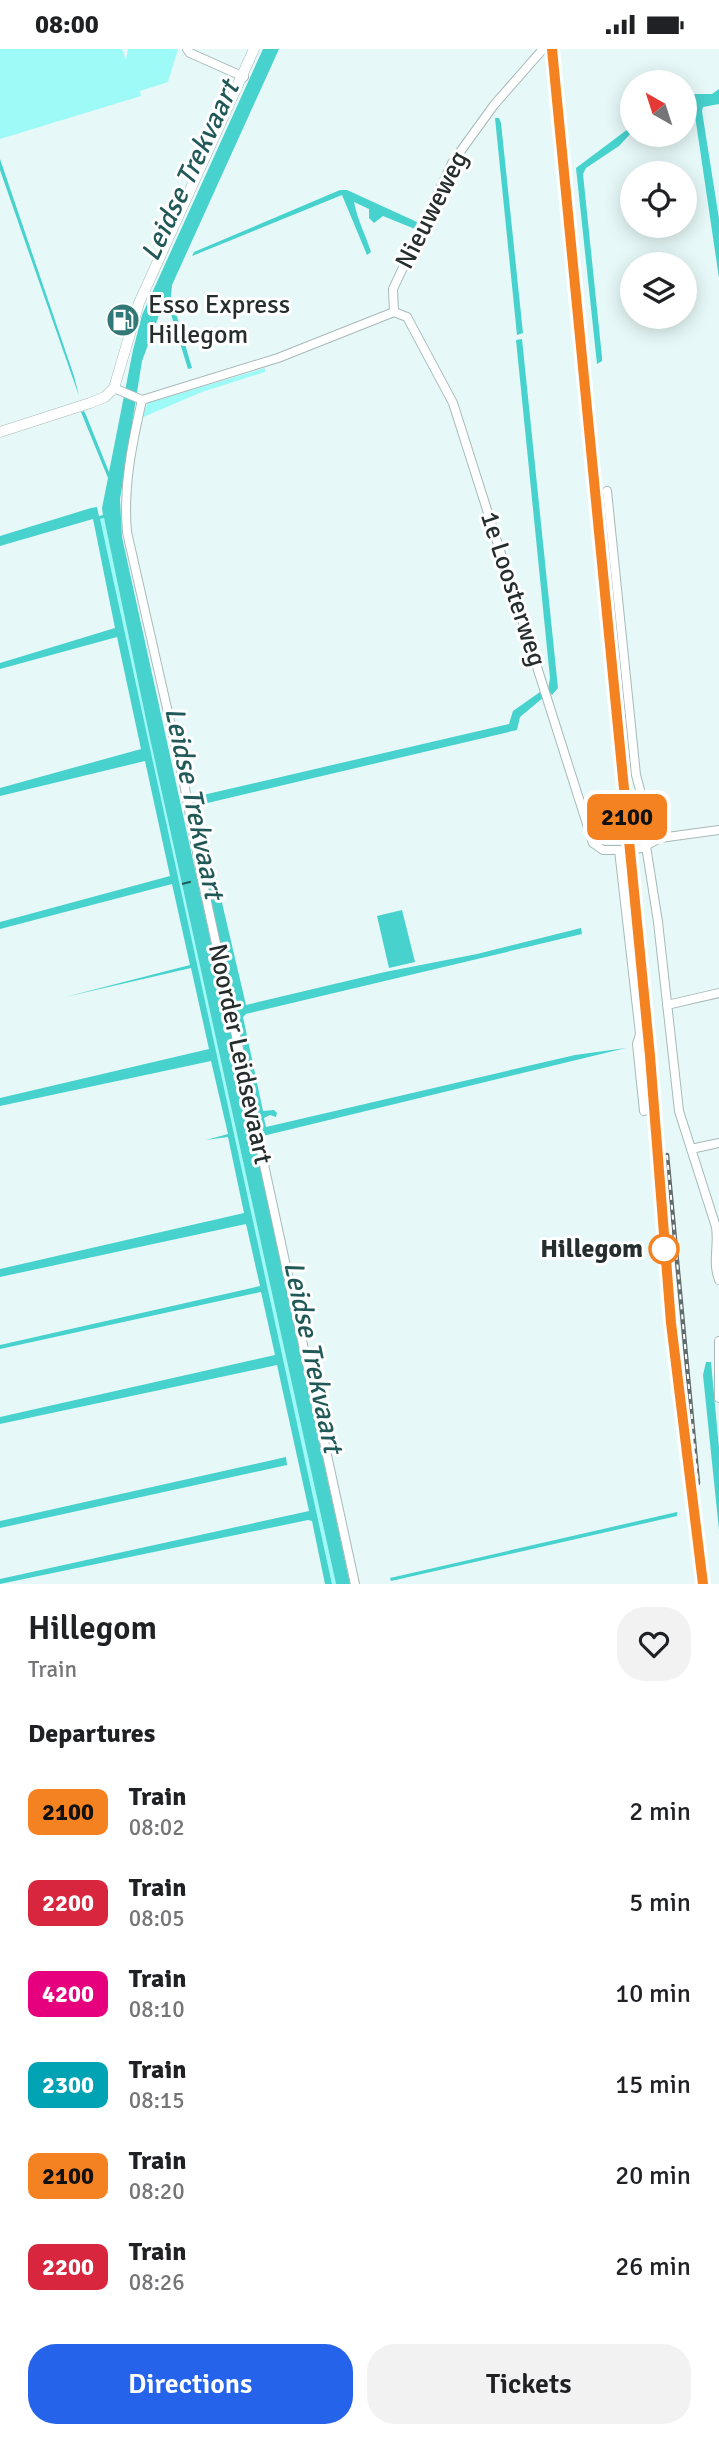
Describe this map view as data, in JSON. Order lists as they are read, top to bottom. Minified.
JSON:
{"streets":{"street":["Nieuweweg","1e Loosterweg","Noorder Leidsevaart"]},"crossings":[["Nieuweweg","1e Loosterweg"]],"water":["Leidse Trekvaart"],"places":{"fuel station":["Esso Express Hillegom"],"other":["Hillegom"]},"north":"top left","page":{"status":"08:00","on_map":"2100","heading":[["Hillegom","Train"],"Departures"],"list":[{"mark":"2100","name":"Train","note":"08:02","value":"2 min"},{"mark":"2200","name":"Train","note":"08:05","value":"5 min"},{"mark":"4200","name":"Train","note":"08:10","value":"10 min"},{"mark":"2300","name":"Train","note":"08:15","value":"15 min"},{"mark":"2100","name":"Train","note":"08:20","value":"20 min"},{"mark":"2200","name":"Train","note":"08:26","value":"26 min"}],"buttons":["Directions","Tickets"]}}
